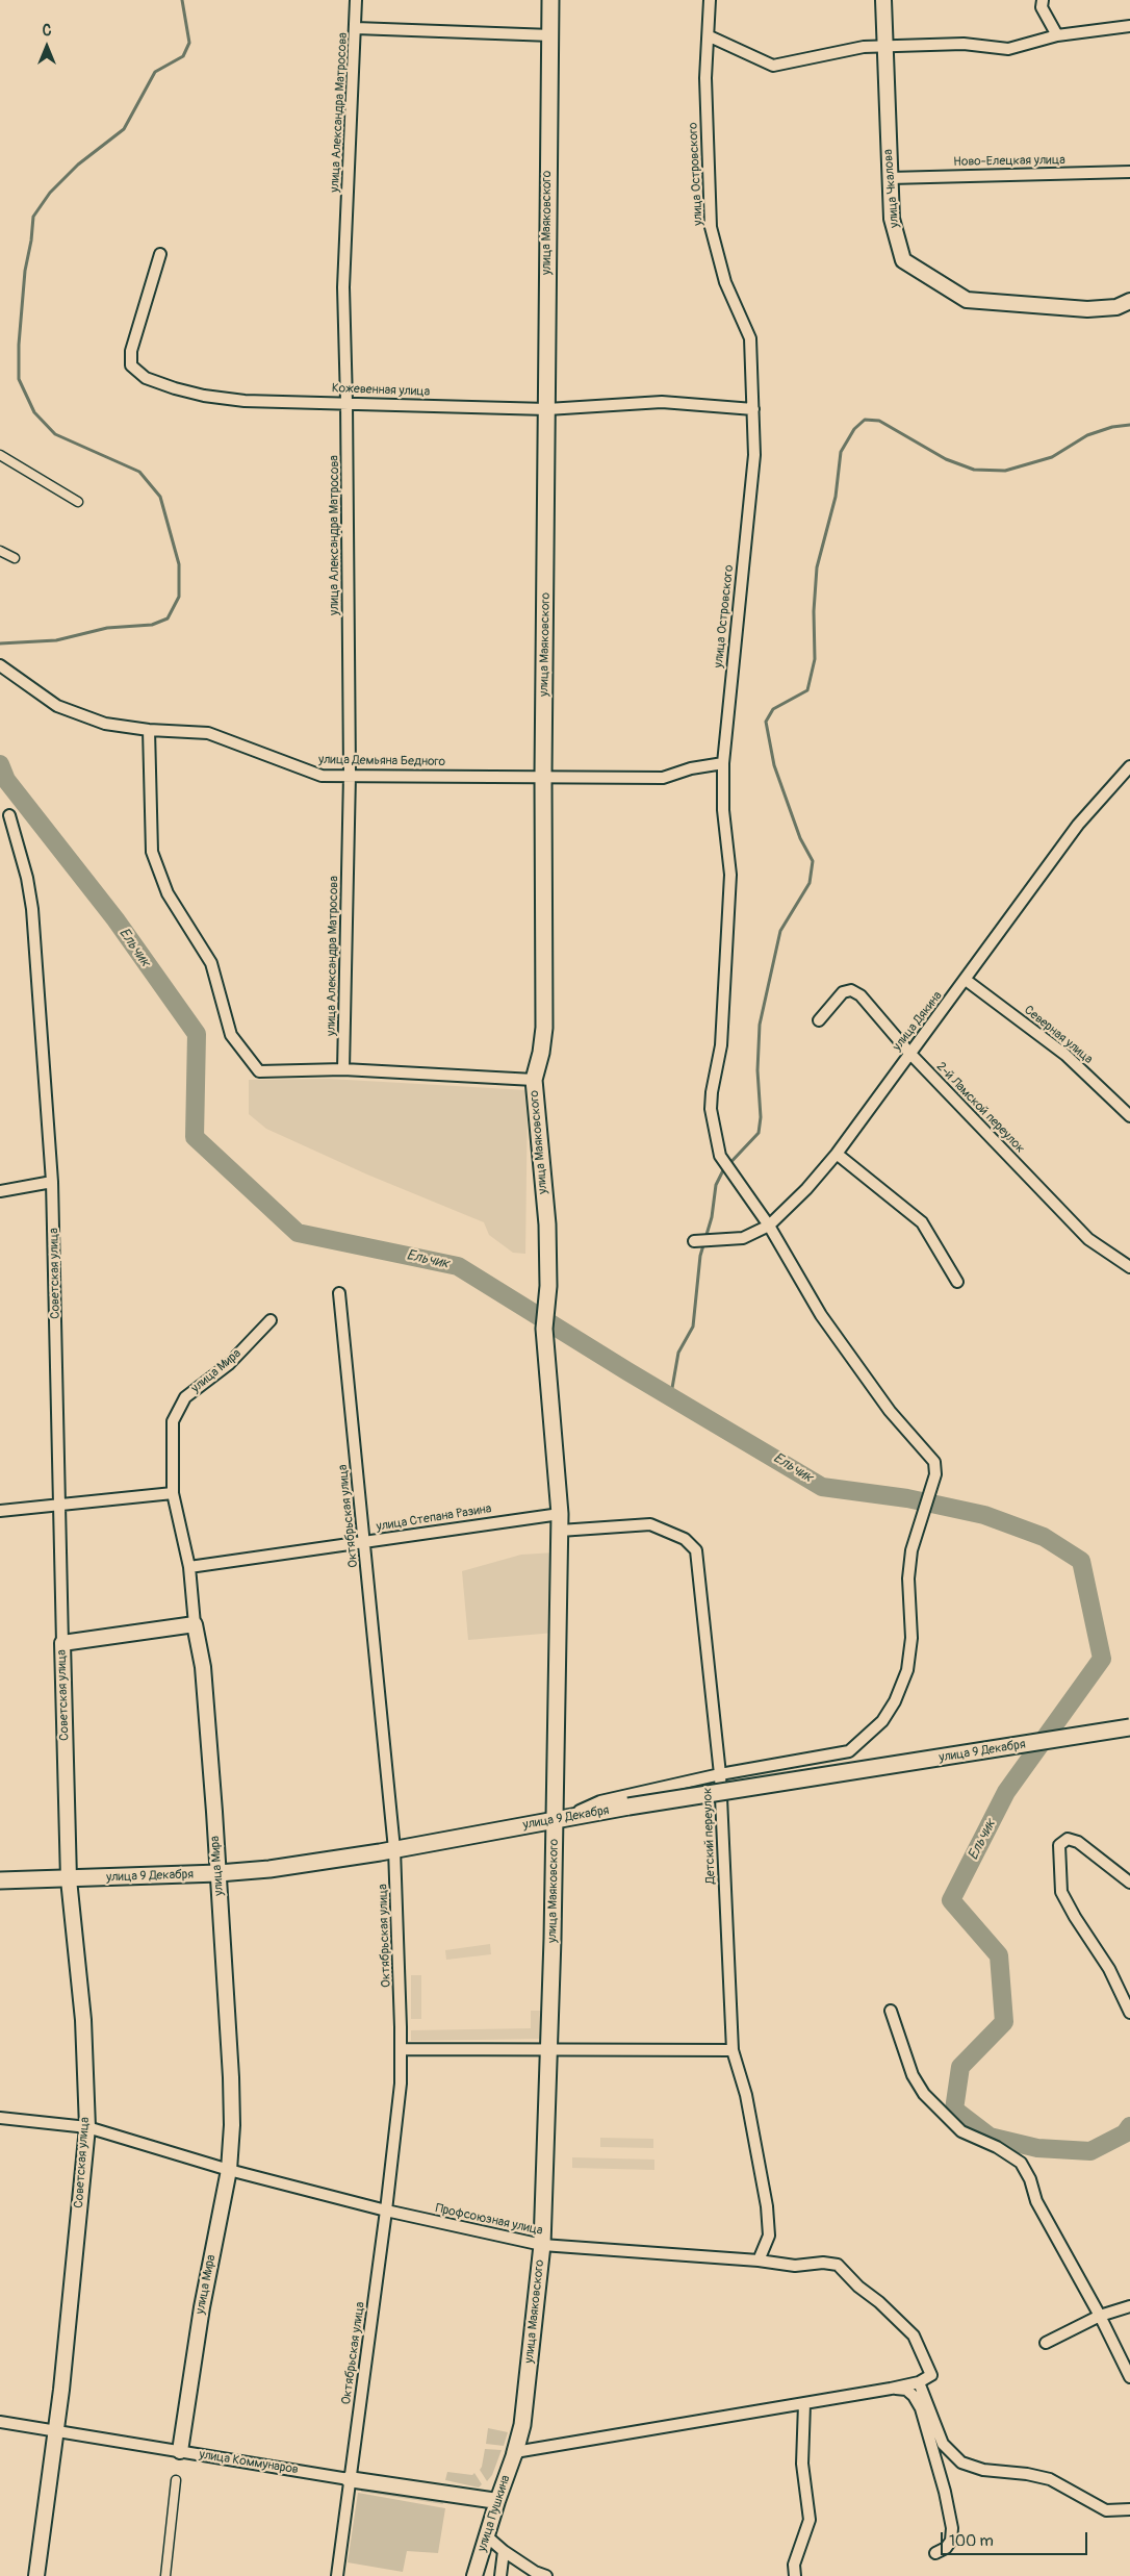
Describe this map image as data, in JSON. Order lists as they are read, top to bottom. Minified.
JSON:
{"streets":{"main road":["улица Маяковского","улица 9 Декабря"],"street":["улица Александра Матросова","Ново-Елецкая улица","улица Островского","улица Чкалова","Кожевенная улица","улица Демьяна Бедного","улица Дякина","Северная улица","2-й Ламской переулок","Советская улица","улица Мира","Октябрьская улица","улица Степана Разина","Детский переулок","Профсоюзная улица","улица Коммунаров","улица Пушкина"]},"crossings":[["улица Александра Матросова","Кожевенная улица"],["улица Александра Матросова","улица Демьяна Бедного"],["Ново-Елецкая улица","улица Чкалова"],["улица Островского","улица Маяковского"],["улица Островского","Кожевенная улица"],["улица Островского","улица Демьяна Бедного"],["улица Островского","улица Дякина"],["улица Островского","улица 9 Декабря"],["улица Островского","Детский переулок"],["улица Маяковского","Кожевенная улица"],["улица Маяковского","улица Демьяна Бедного"],["улица Маяковского","улица Степана Разина"],["улица Маяковского","улица 9 Декабря"],["улица Маяковского","Детский переулок"],["улица Маяковского","Профсоюзная улица"],["улица Маяковского","улица Пушкина"],["улица Дякина","Северная улица"],["улица Дякина","2-й Ламской переулок"],["Советская улица","улица 9 Декабря"],["Советская улица","Профсоюзная улица"],["Советская улица","улица Коммунаров"],["улица Мира","улица Степана Разина"],["улица Мира","улица 9 Декабря"],["улица Мира","Профсоюзная улица"],["улица Мира","улица Коммунаров"],["Октябрьская улица","улица Степана Разина"],["Октябрьская улица","улица 9 Декабря"],["Октябрьская улица","Профсоюзная улица"],["Октябрьская улица","улица Коммунаров"],["Детский переулок","Профсоюзная улица"],["улица Коммунаров","улица Пушкина"]],"water":["Ельчик"],"scale_bar":"100 m","north":"top"}
